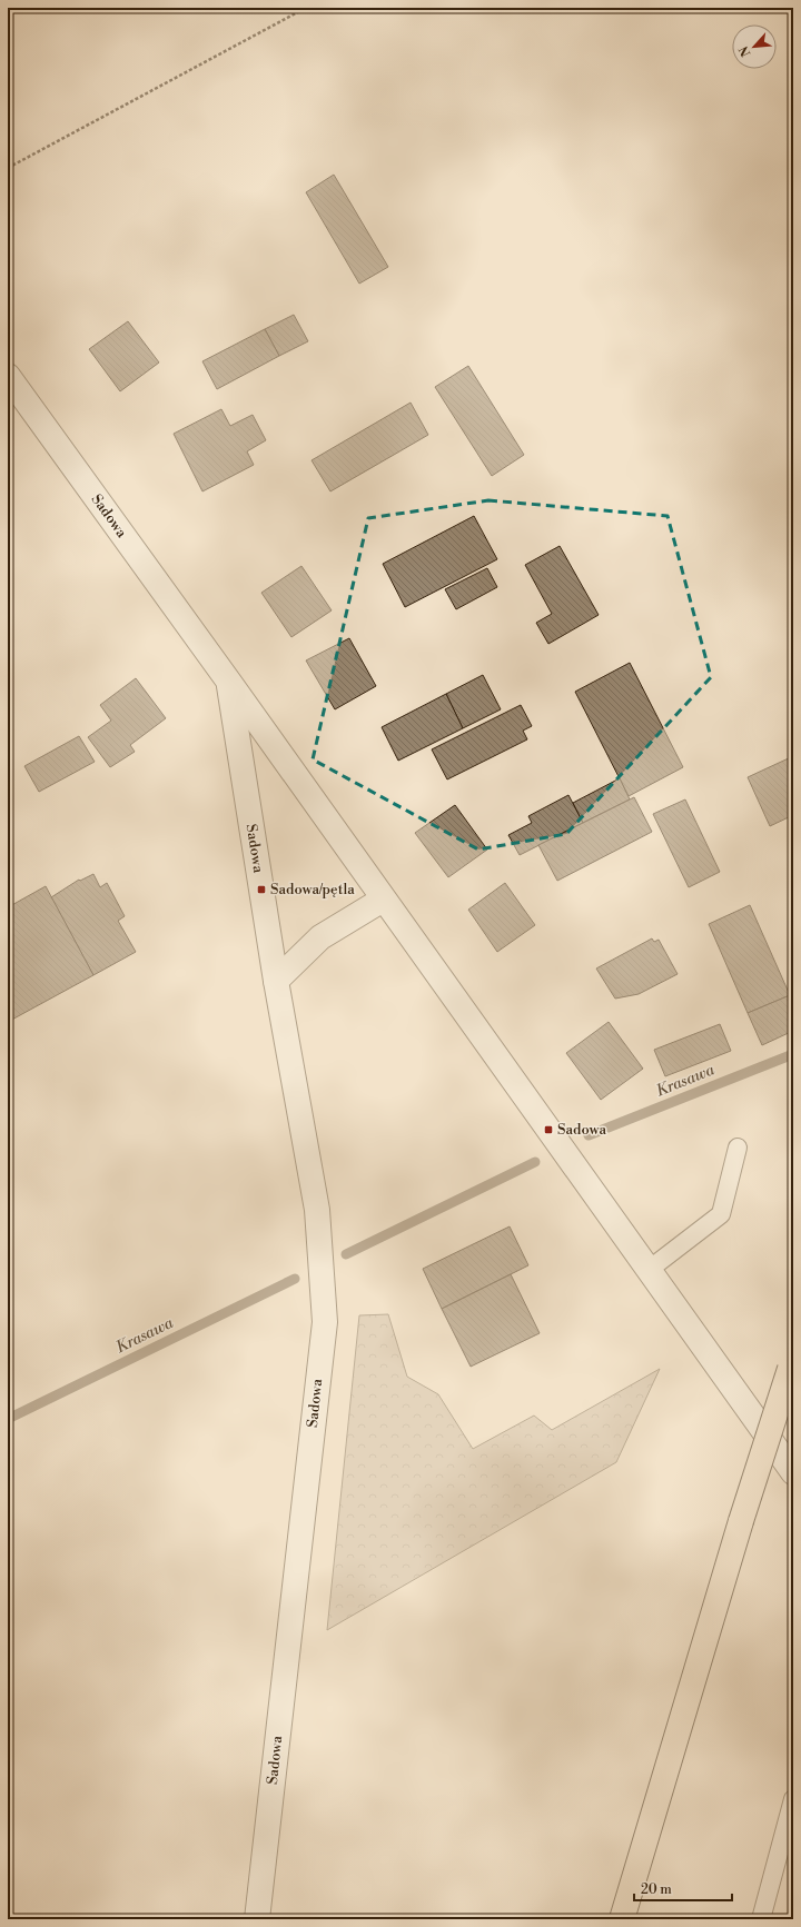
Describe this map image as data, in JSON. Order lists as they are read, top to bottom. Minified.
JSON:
{"streets":{"street":["Sadowa"]},"water":["Krasawa"],"places":{"transit":["Sadowa/pętla","Sadowa"]},"scale_bar":"20 m","north":"bottom left"}
